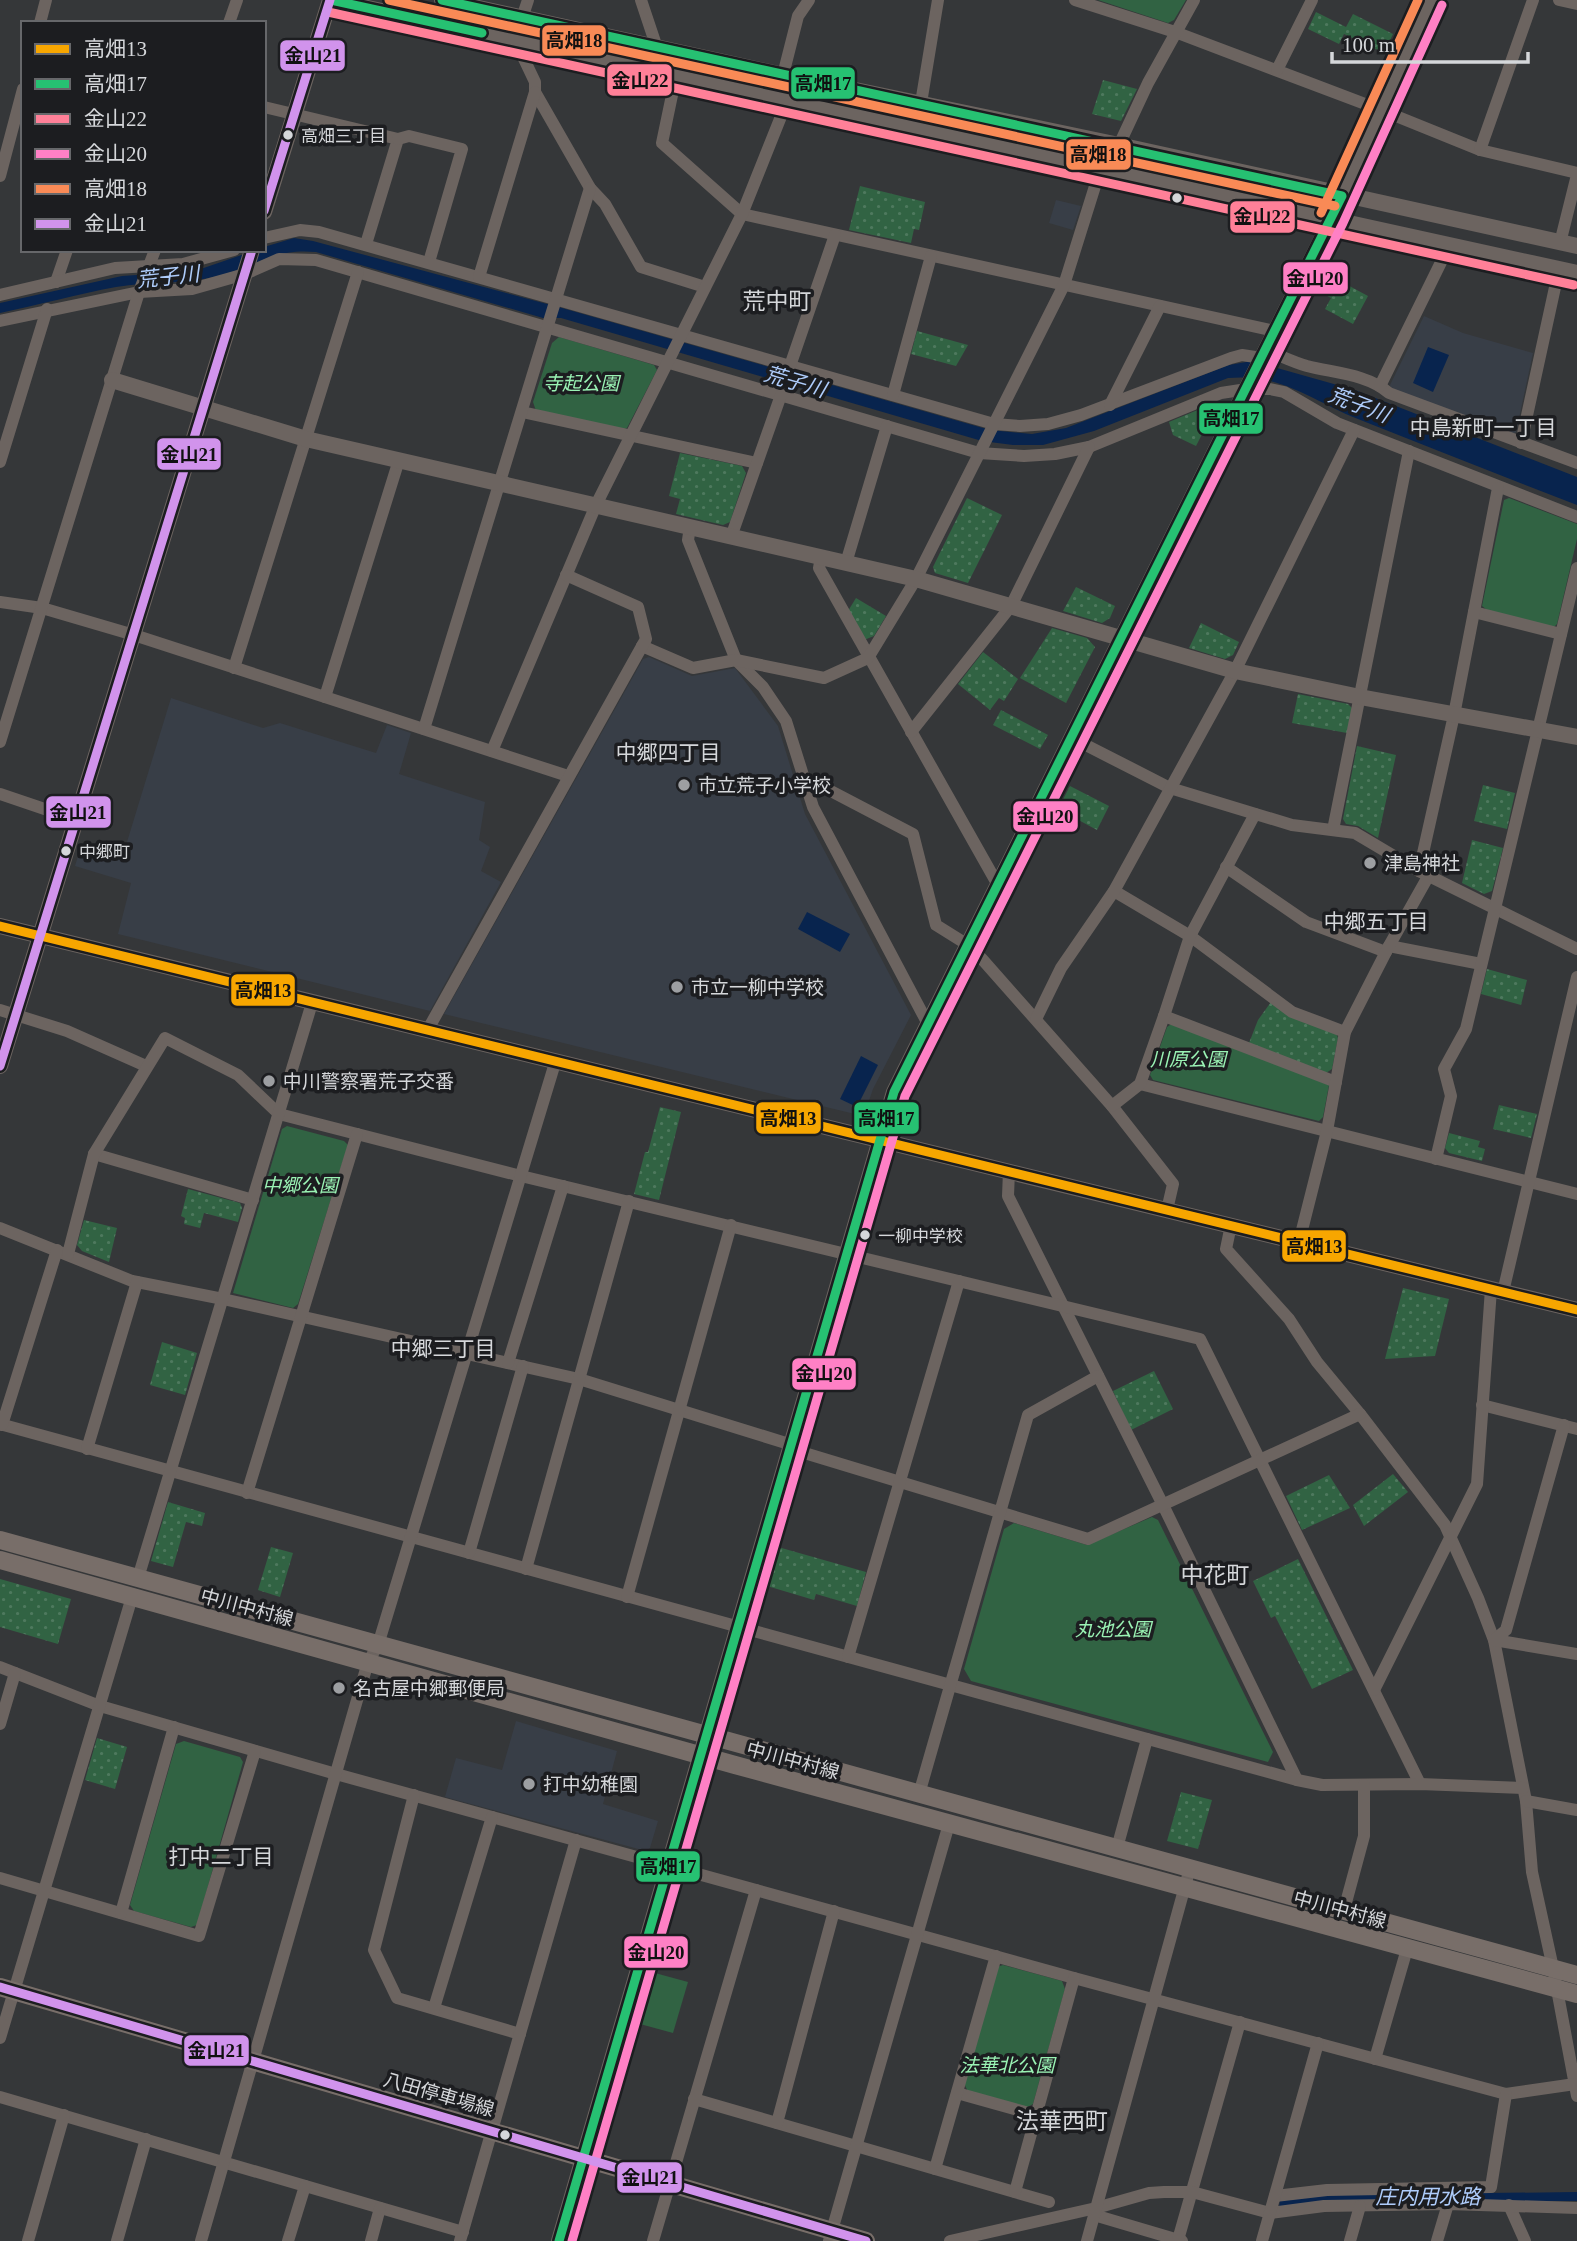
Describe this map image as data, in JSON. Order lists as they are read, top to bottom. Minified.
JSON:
{"streets":{"main road":["中川中村線","八田停車場線"]},"districts":["荒中町","中島新町一丁目","中郷四丁目","中郷五丁目","中郷三丁目","中花町","打中二丁目","法華西町"],"water":["荒子川","庄内用水路"],"parks":["寺起公園","川原公園","中郷公園","丸池公園","法華北公園"],"places":["高畑三丁目","市立荒子小学校","中郷町","津島神社","市立一柳中学校","中川警察署荒子交番","一柳中学校","名古屋中郷郵便局","打中幼稚園"],"lines":["transit line 高畑17","transit line 高畑18","transit line 金山21","transit line 金山20","transit line 金山22","transit line 高畑13"],"legend":["高畑13","高畑17","金山22","金山20","高畑18","金山21"],"scale_bar":"100 m"}
